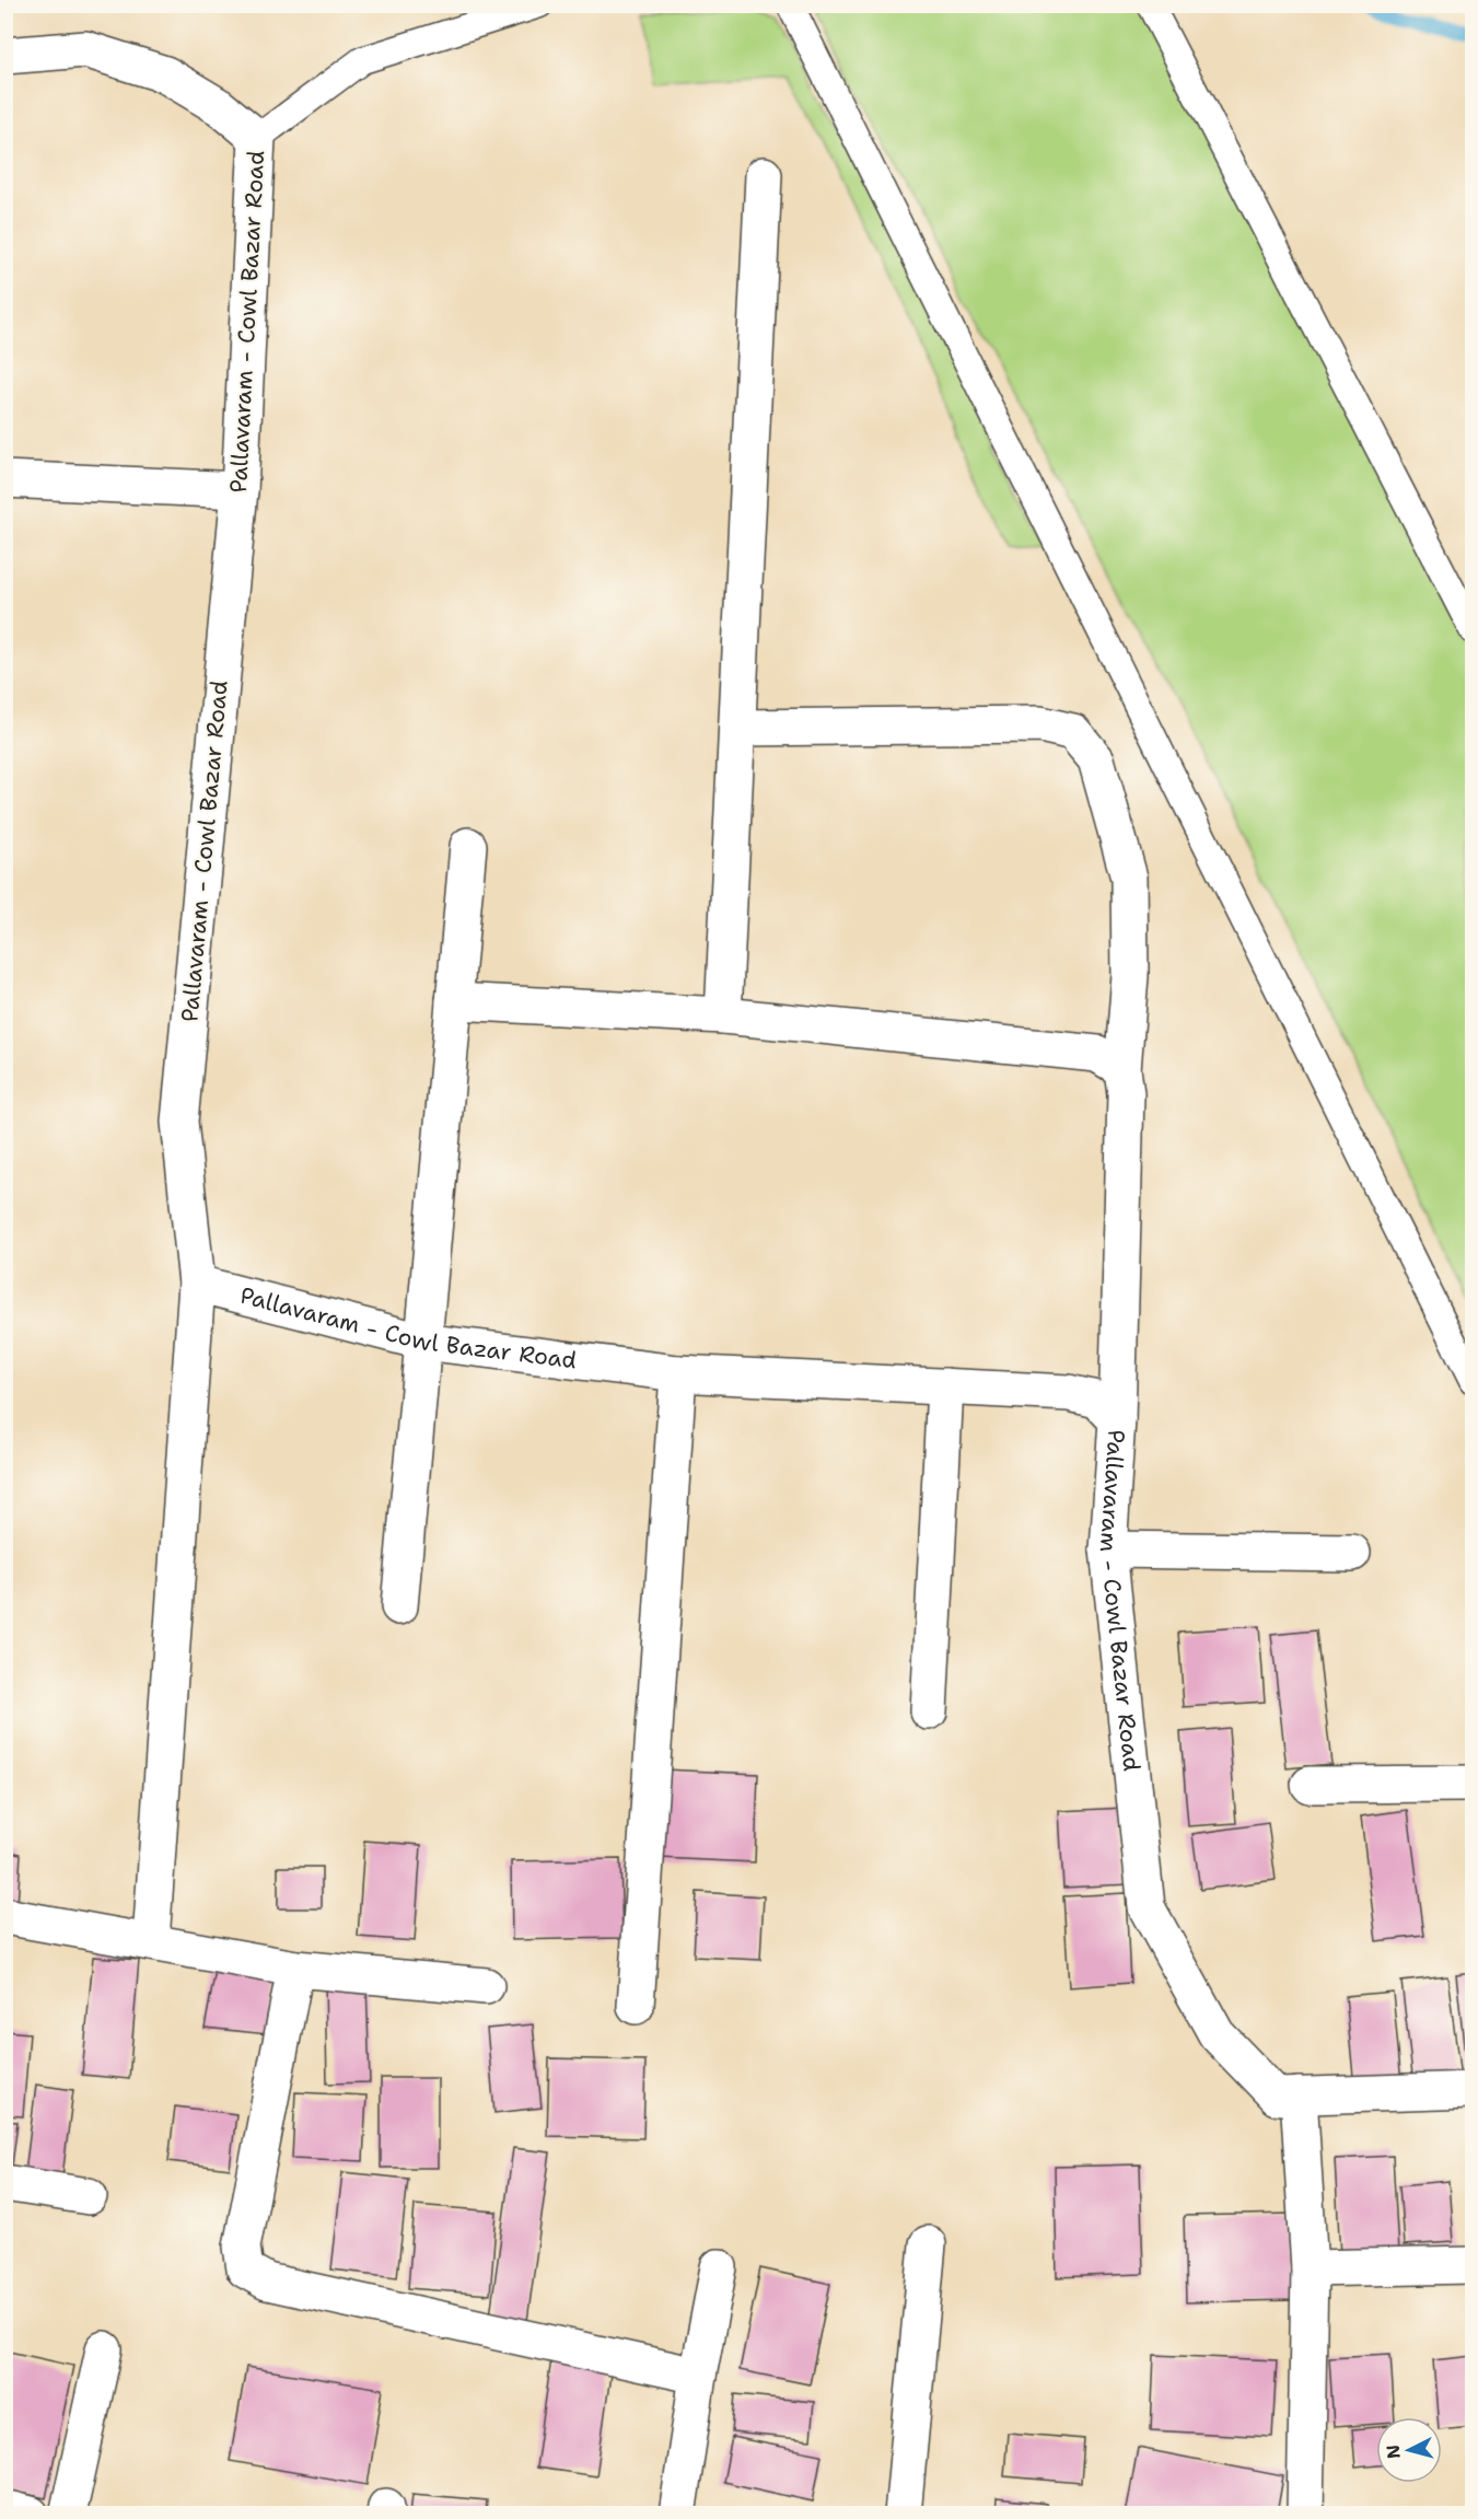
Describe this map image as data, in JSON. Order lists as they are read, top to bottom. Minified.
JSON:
{"streets":{"street":["Pallavaram - Cowl Bazar Road"]},"north":"left"}
